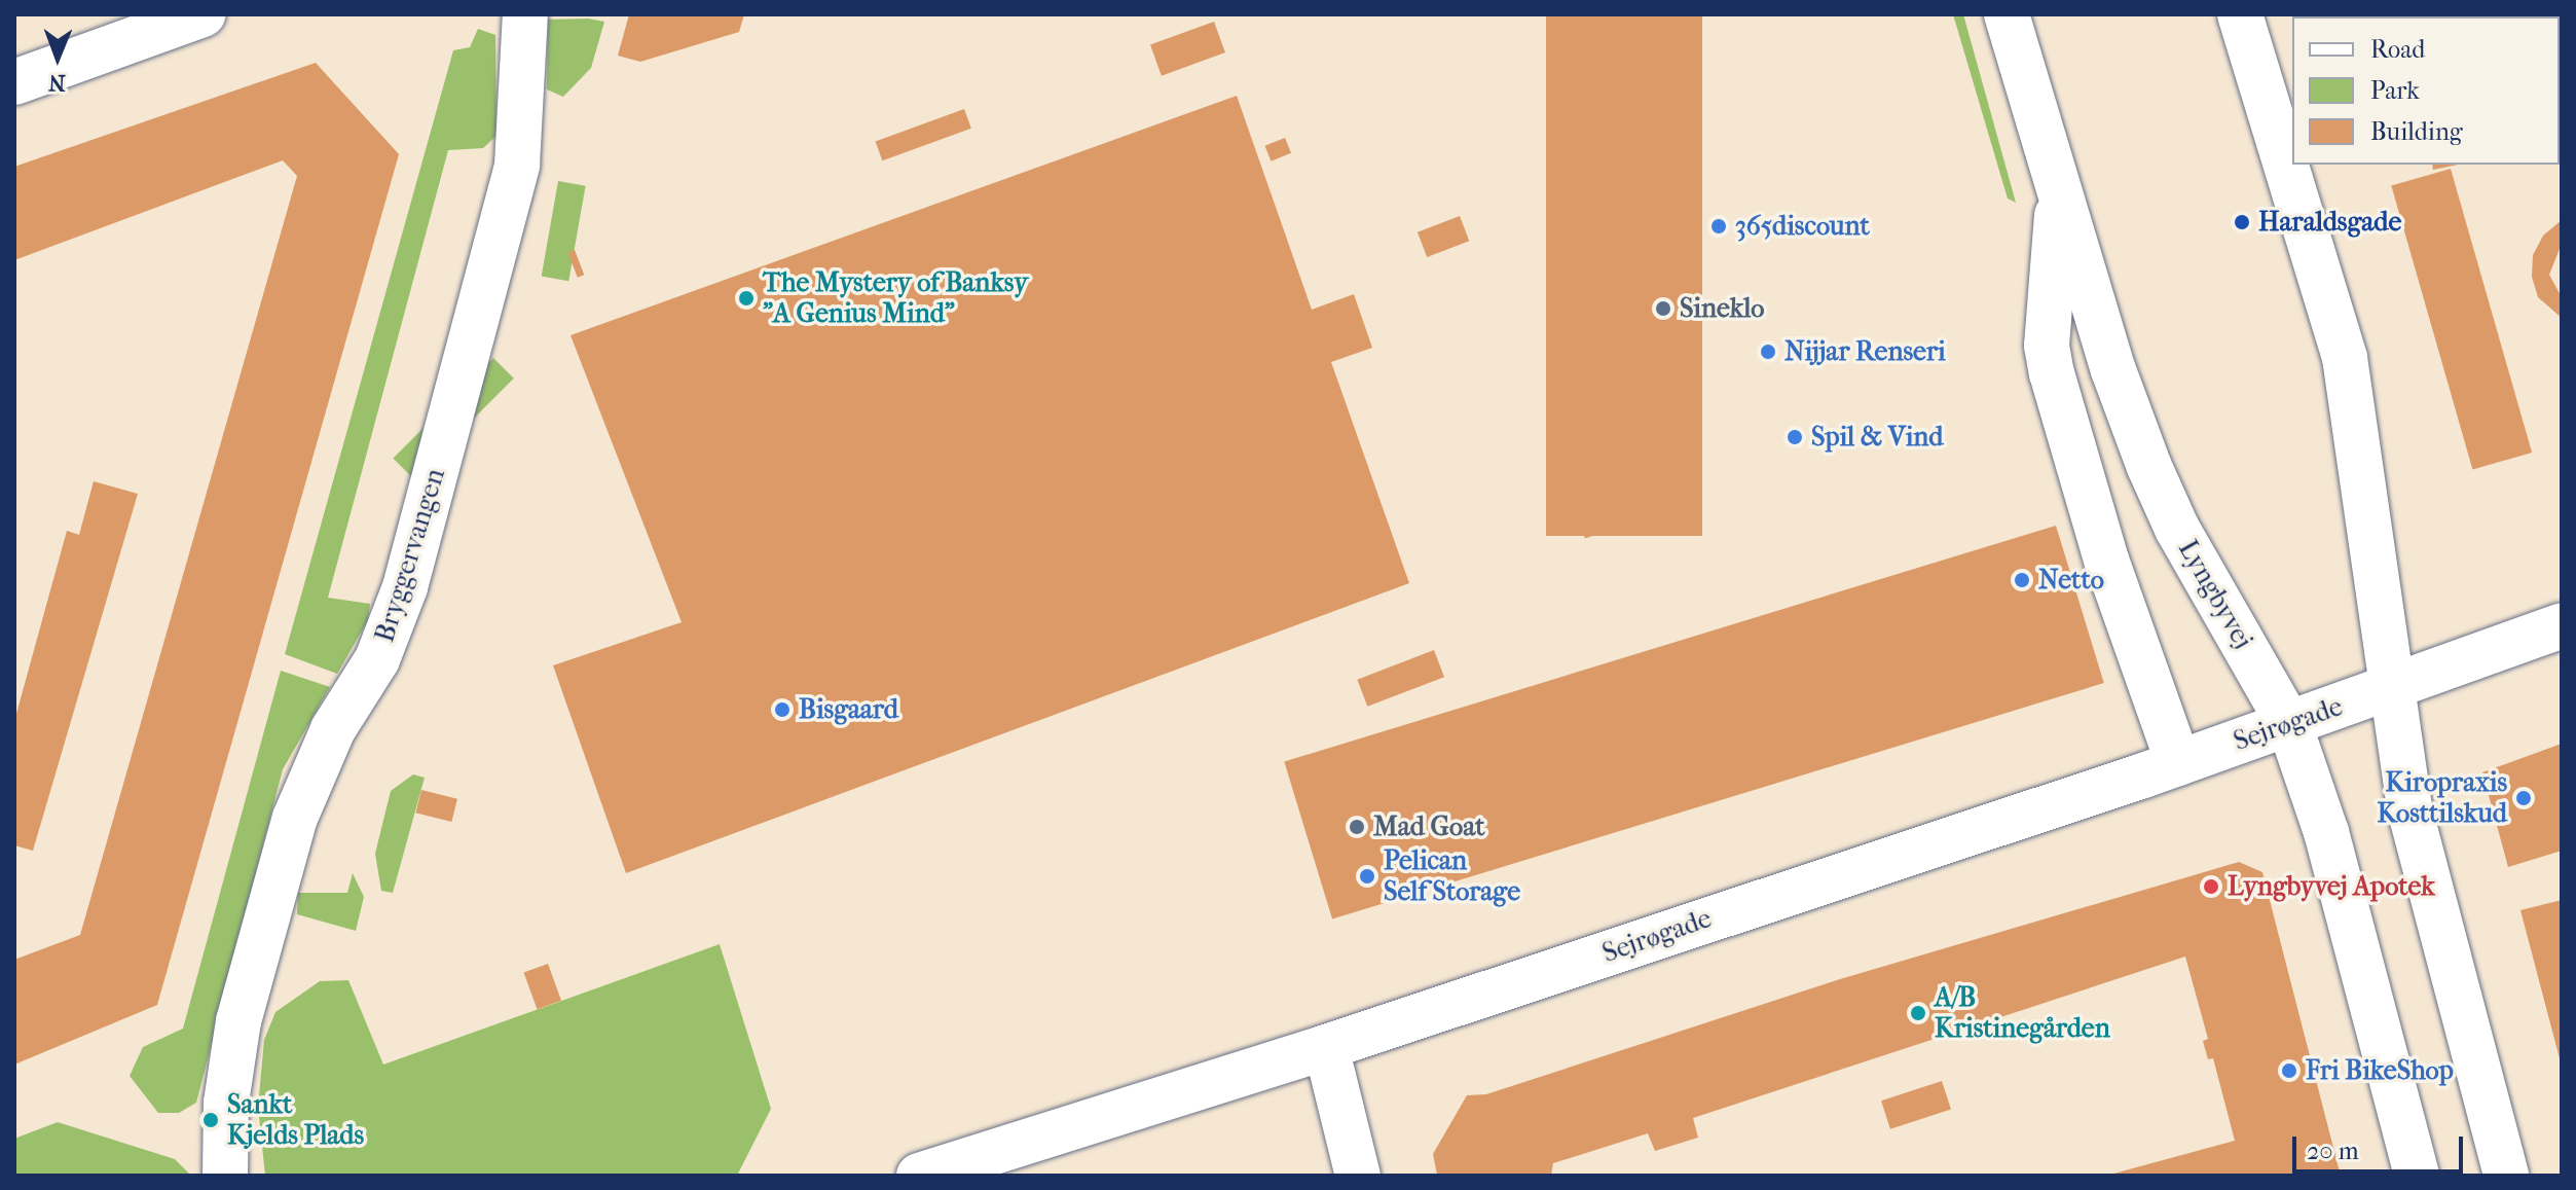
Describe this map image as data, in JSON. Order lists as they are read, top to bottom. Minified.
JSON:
{"streets":{"street":["Bryggervangen","Lyngbyvej","Sejrøgade"]},"crossings":[["Lyngbyvej","Sejrøgade"]],"places":["Haraldsgade","365discount","The Mystery of Banksy \"A Genius Mind\"","Sineklo","Nijjar Renseri","Spil & Vind","Netto","Bisgaard","Kiropraxis Kosttilskud","Mad Goat","Pelican Self Storage","Lyngbyvej Apotek","A/B Kristinegården","Fri BikeShop","Sankt Kjelds Plads"],"legend":["Road","Park","Building"],"scale_bar":"20 m","north":"bottom"}
